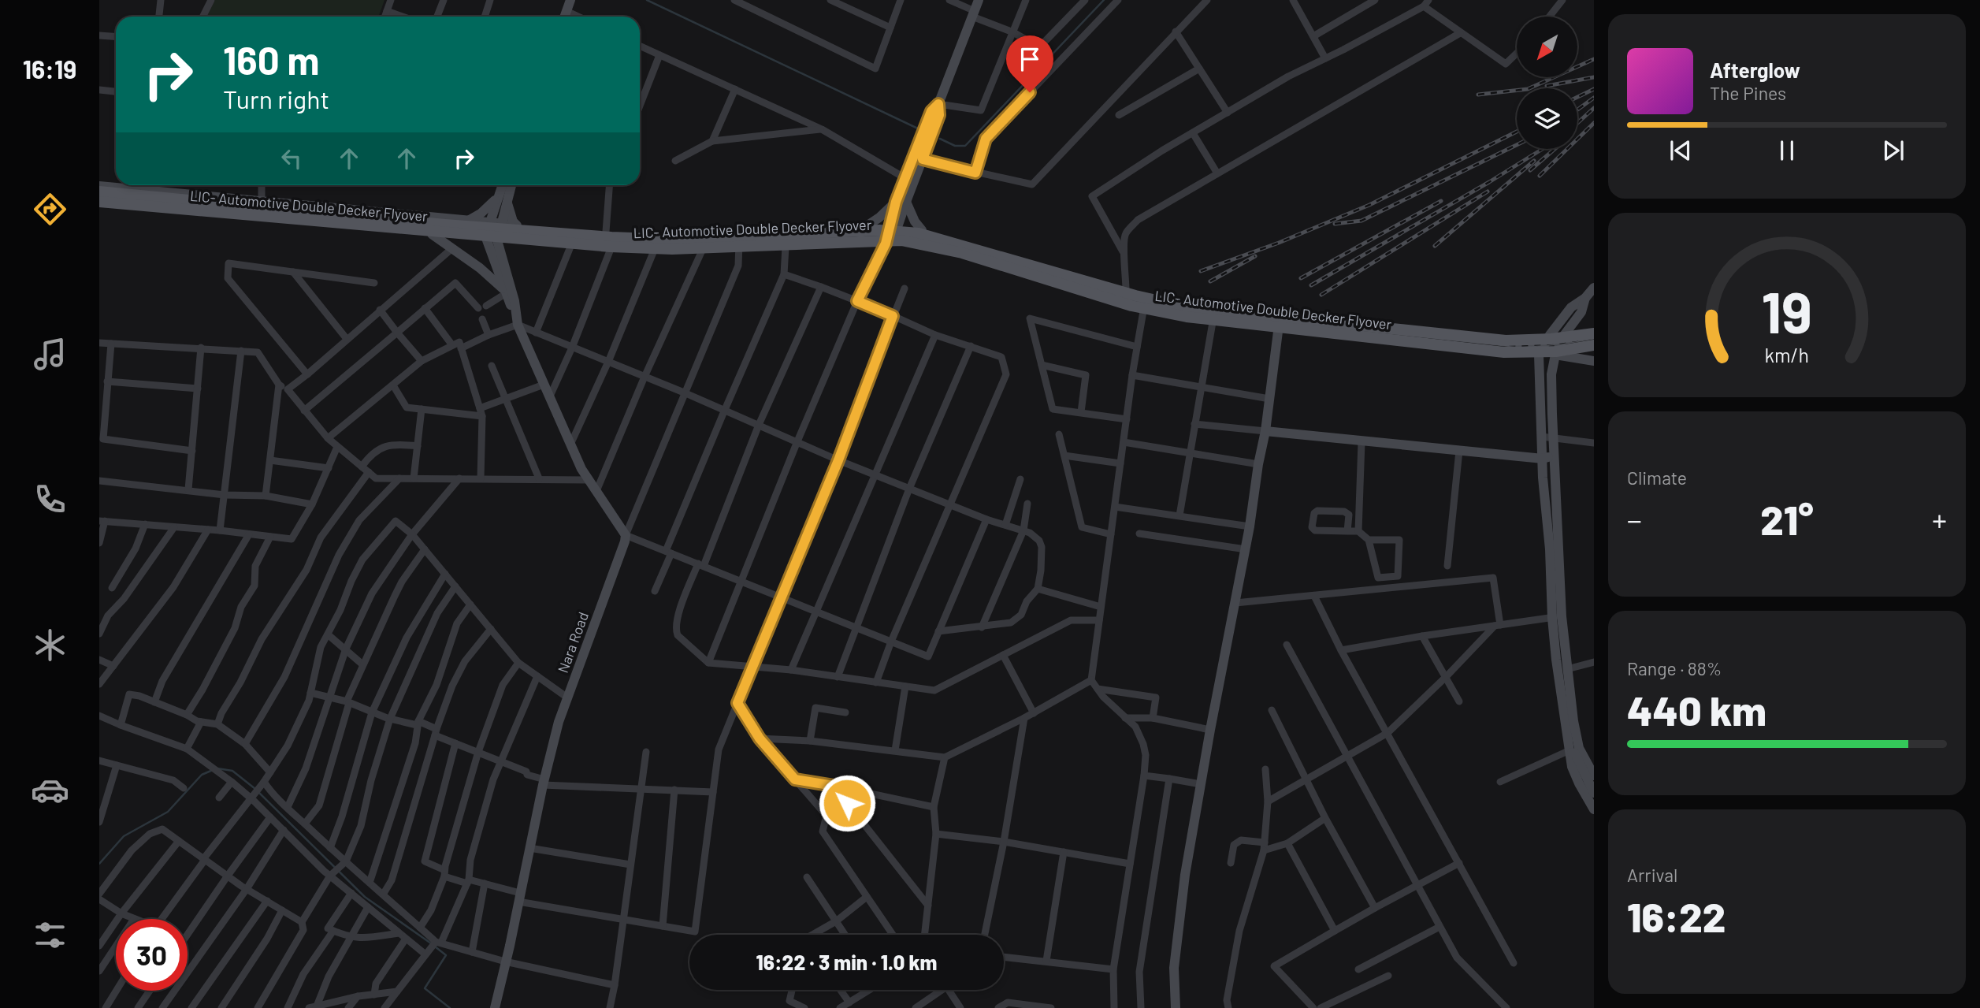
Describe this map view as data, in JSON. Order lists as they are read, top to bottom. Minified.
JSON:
{"streets":{"main road":["LIC- Automotive Double Decker Flyover","Nara Road"]},"north":"bottom left","page":{"tabs":"16:19","turn":["160 m","Turn right"],"song":["Afterglow","The Pines"],"tile":["Climate",["Range · 88%","440 km"],["Arrival","16:22"]],"heat":["−","21°","+"],"limit":"30","trip":"16:22 · 3 min · 1.0 km","gauge":["19","km/h"]}}
